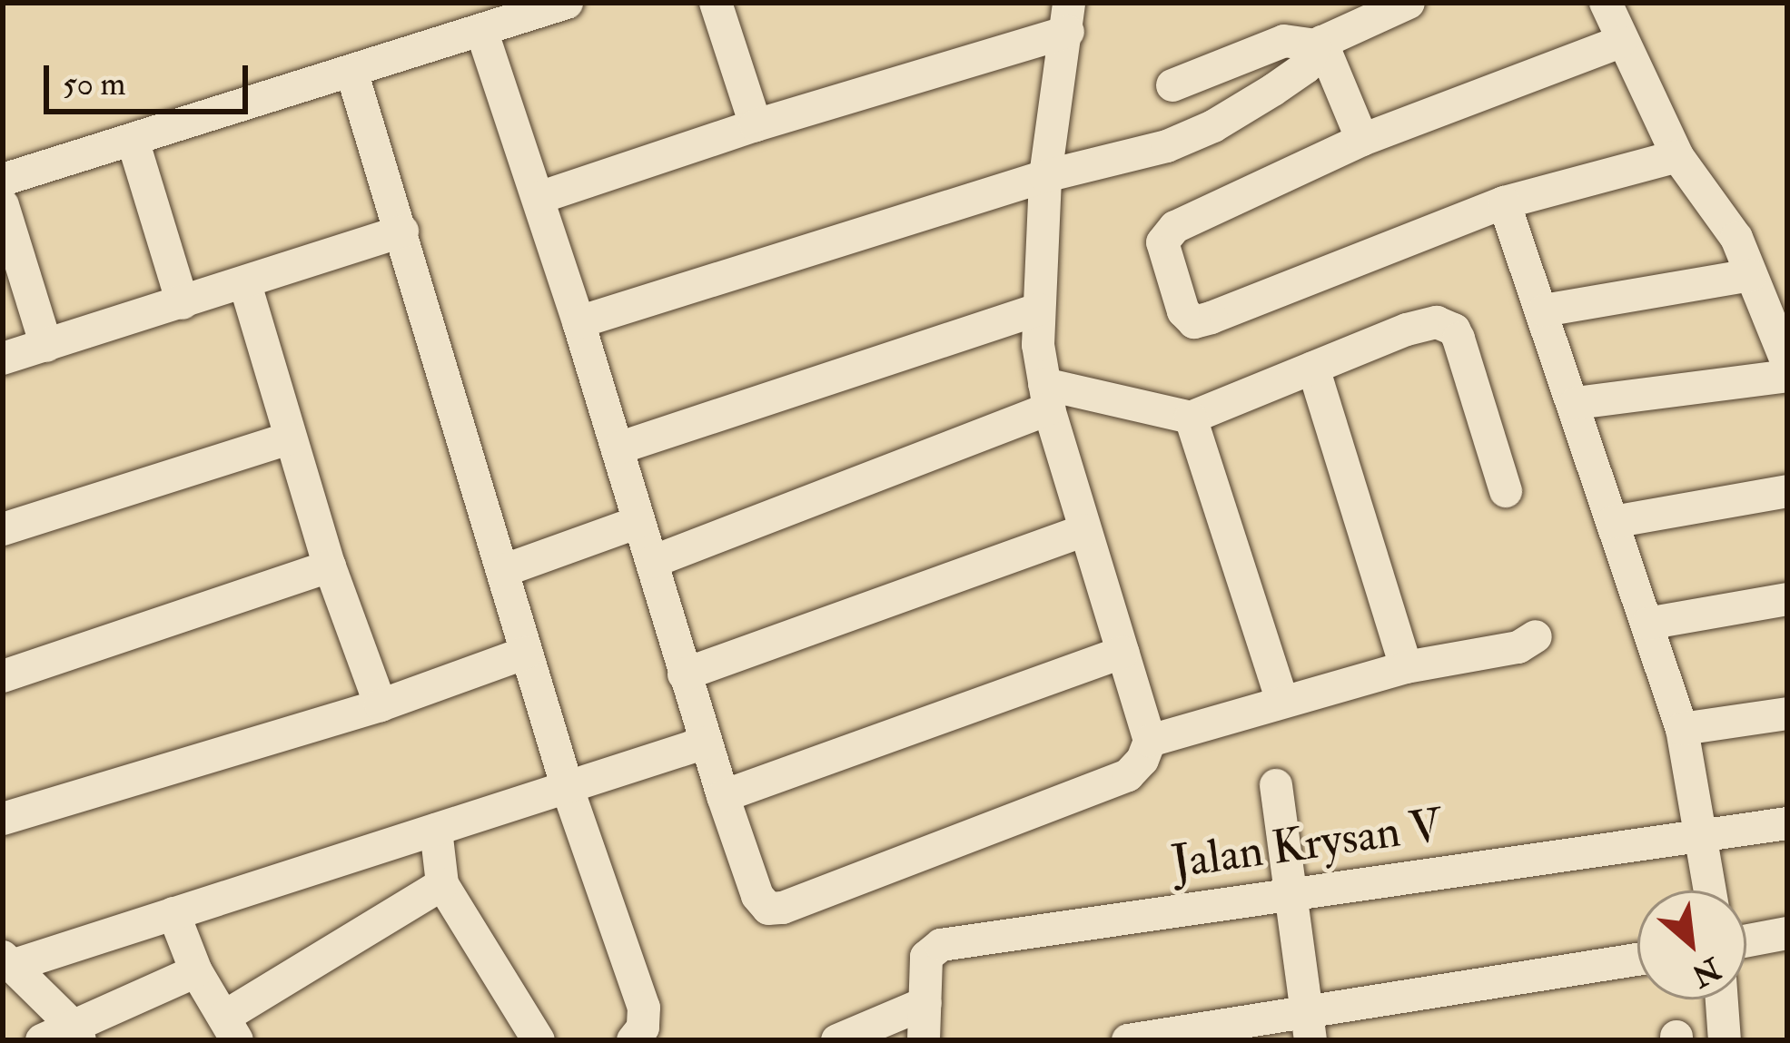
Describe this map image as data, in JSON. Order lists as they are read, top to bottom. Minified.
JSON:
{"streets":{"street":["Jalan Krysan V"]},"scale_bar":"50 m","north":"bottom right"}
